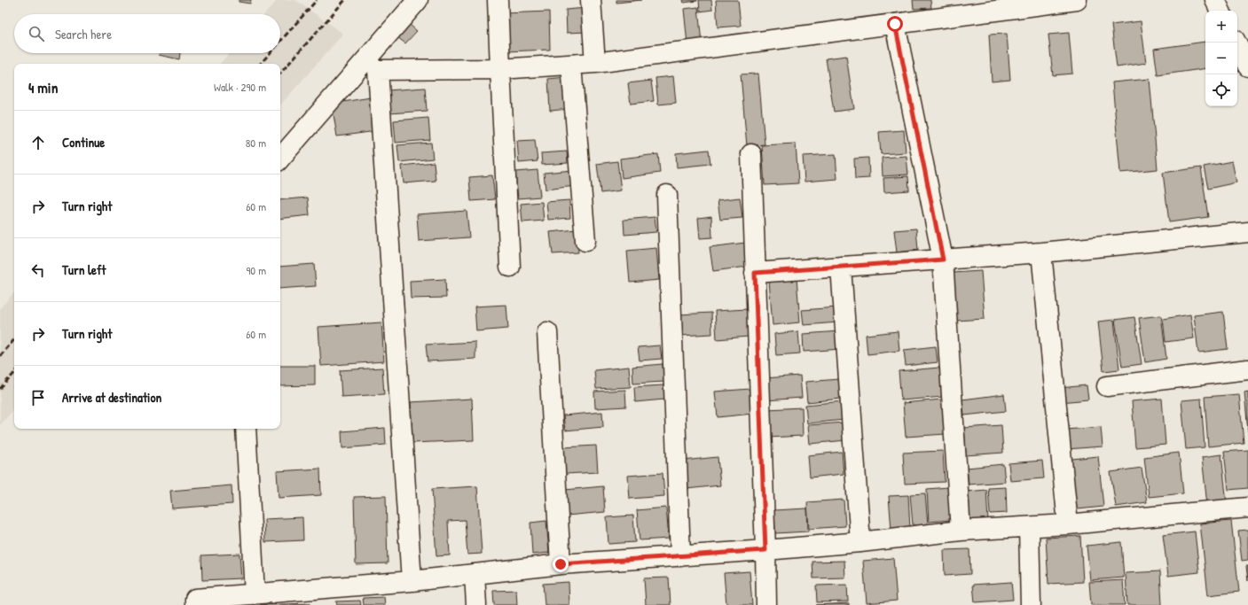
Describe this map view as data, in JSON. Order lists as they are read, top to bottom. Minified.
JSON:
{"page":{"map_buttons":["+","−"],"search":"Search here","heading":["4 min","Walk · 290 m"],"list":[["Continue","80 m"],["Turn right","60 m"],["Turn left","90 m"],["Turn right","60 m"],"Arrive at destination"]}}
